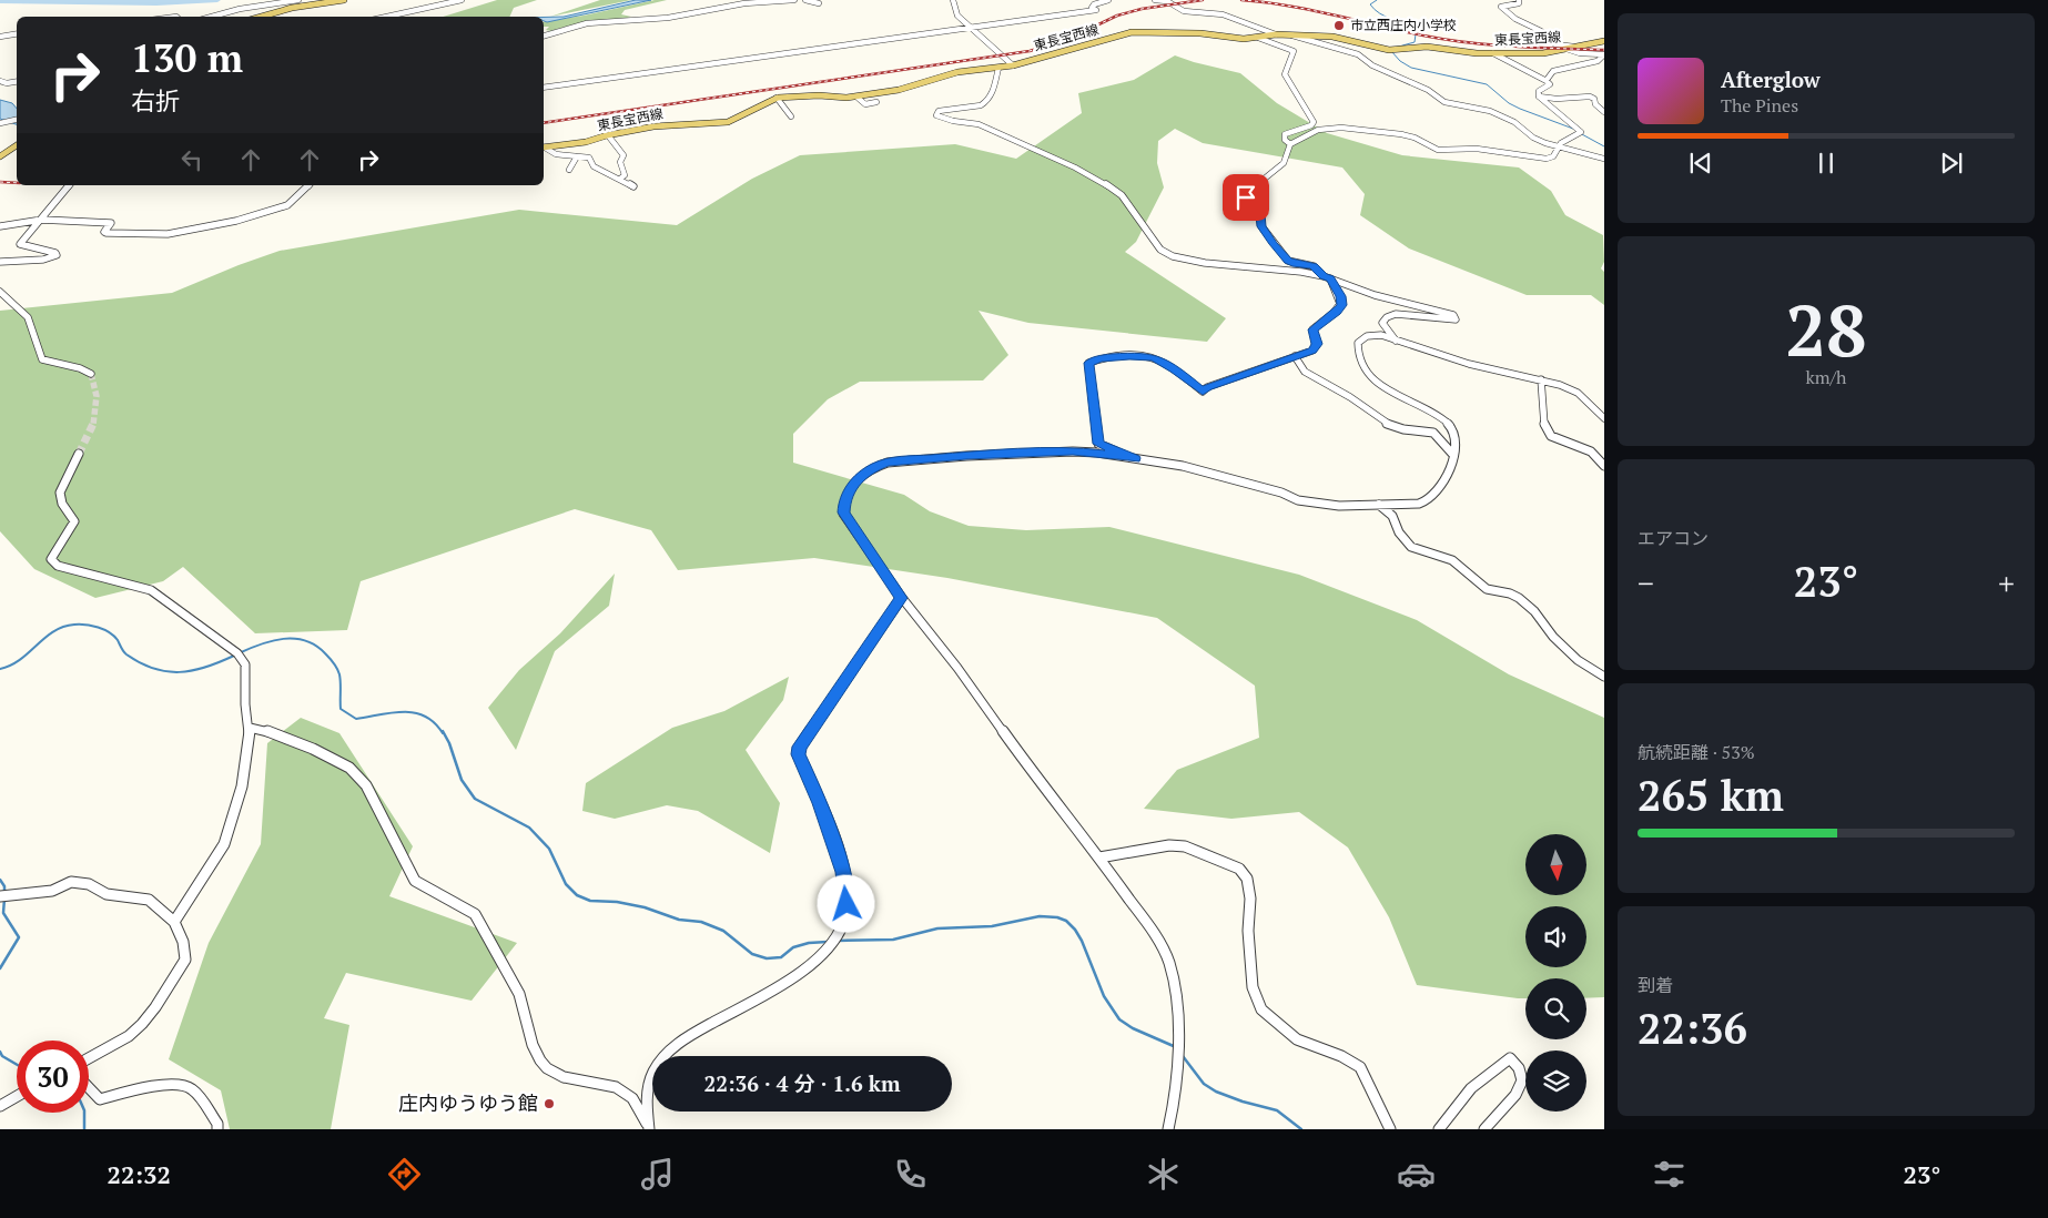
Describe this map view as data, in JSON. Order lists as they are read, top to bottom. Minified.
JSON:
{"streets":{"main road":["東長宝西線"]},"places":["市立西庄内小学校","庄内ゆうゆう館"],"north":"bottom","page":{"turn":["130 m","右折"],"song":["Afterglow","The Pines"],"tile":[["28","km/h"],"エアコン",["航続距離 · 53%","265 km"],["到着","22:36"]],"heat":["−","23°","+"],"limit":"30","trip":"22:36 · 4 分 · 1.6 km","tabs":["22:32","23°"]}}
